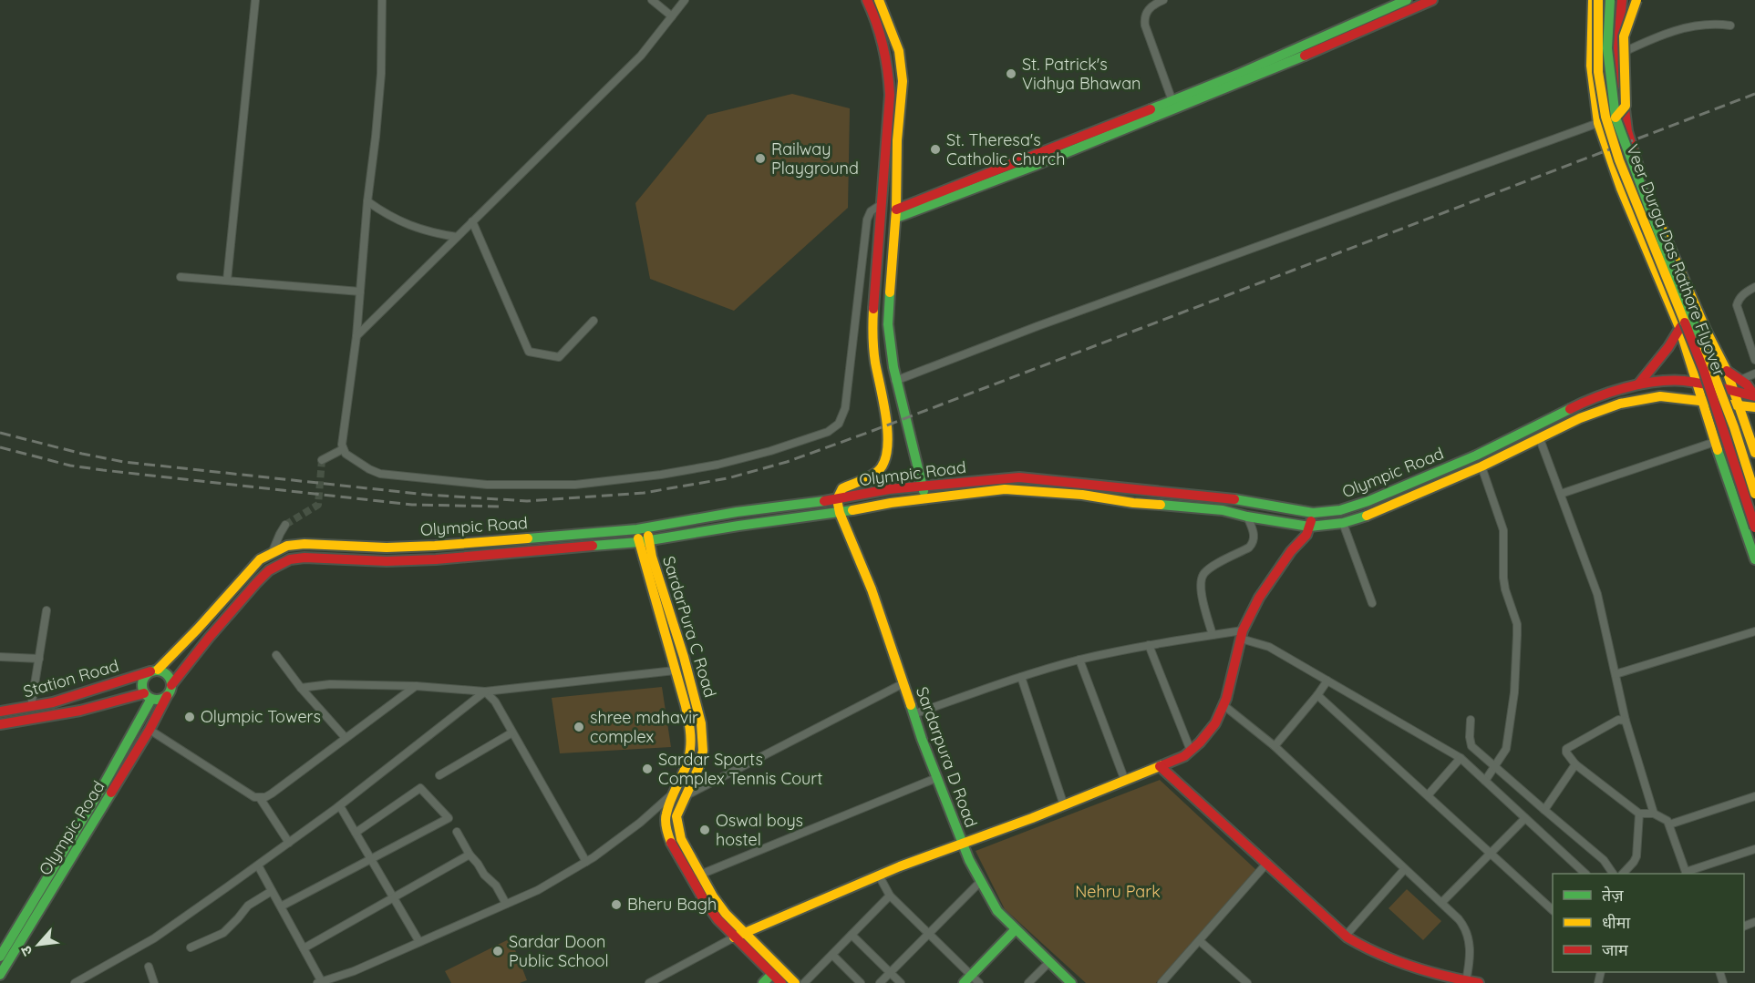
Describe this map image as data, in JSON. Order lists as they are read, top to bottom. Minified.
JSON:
{"streets":{"street":["Veer Durga Das Rathore Flyover","Olympic Road","SardarPura C Road","Station Road","Sardarpura D Road"]},"crossings":[["Olympic Road","SardarPura C Road"],["Olympic Road","Station Road"],["Olympic Road","Sardarpura D Road"]],"parks":["Nehru Park"],"places":["St. Patrick's Vidhya Bhawan","St. Theresa's Catholic Church","Railway Playground","Olympic Towers","shree mahavir complex","Sardar Sports Complex Tennis Court","Oswal boys hostel","Bheru Bagh","Sardar Doon Public School"],"legend":["तेज़","धीमा","जाम"],"north":"bottom left"}
